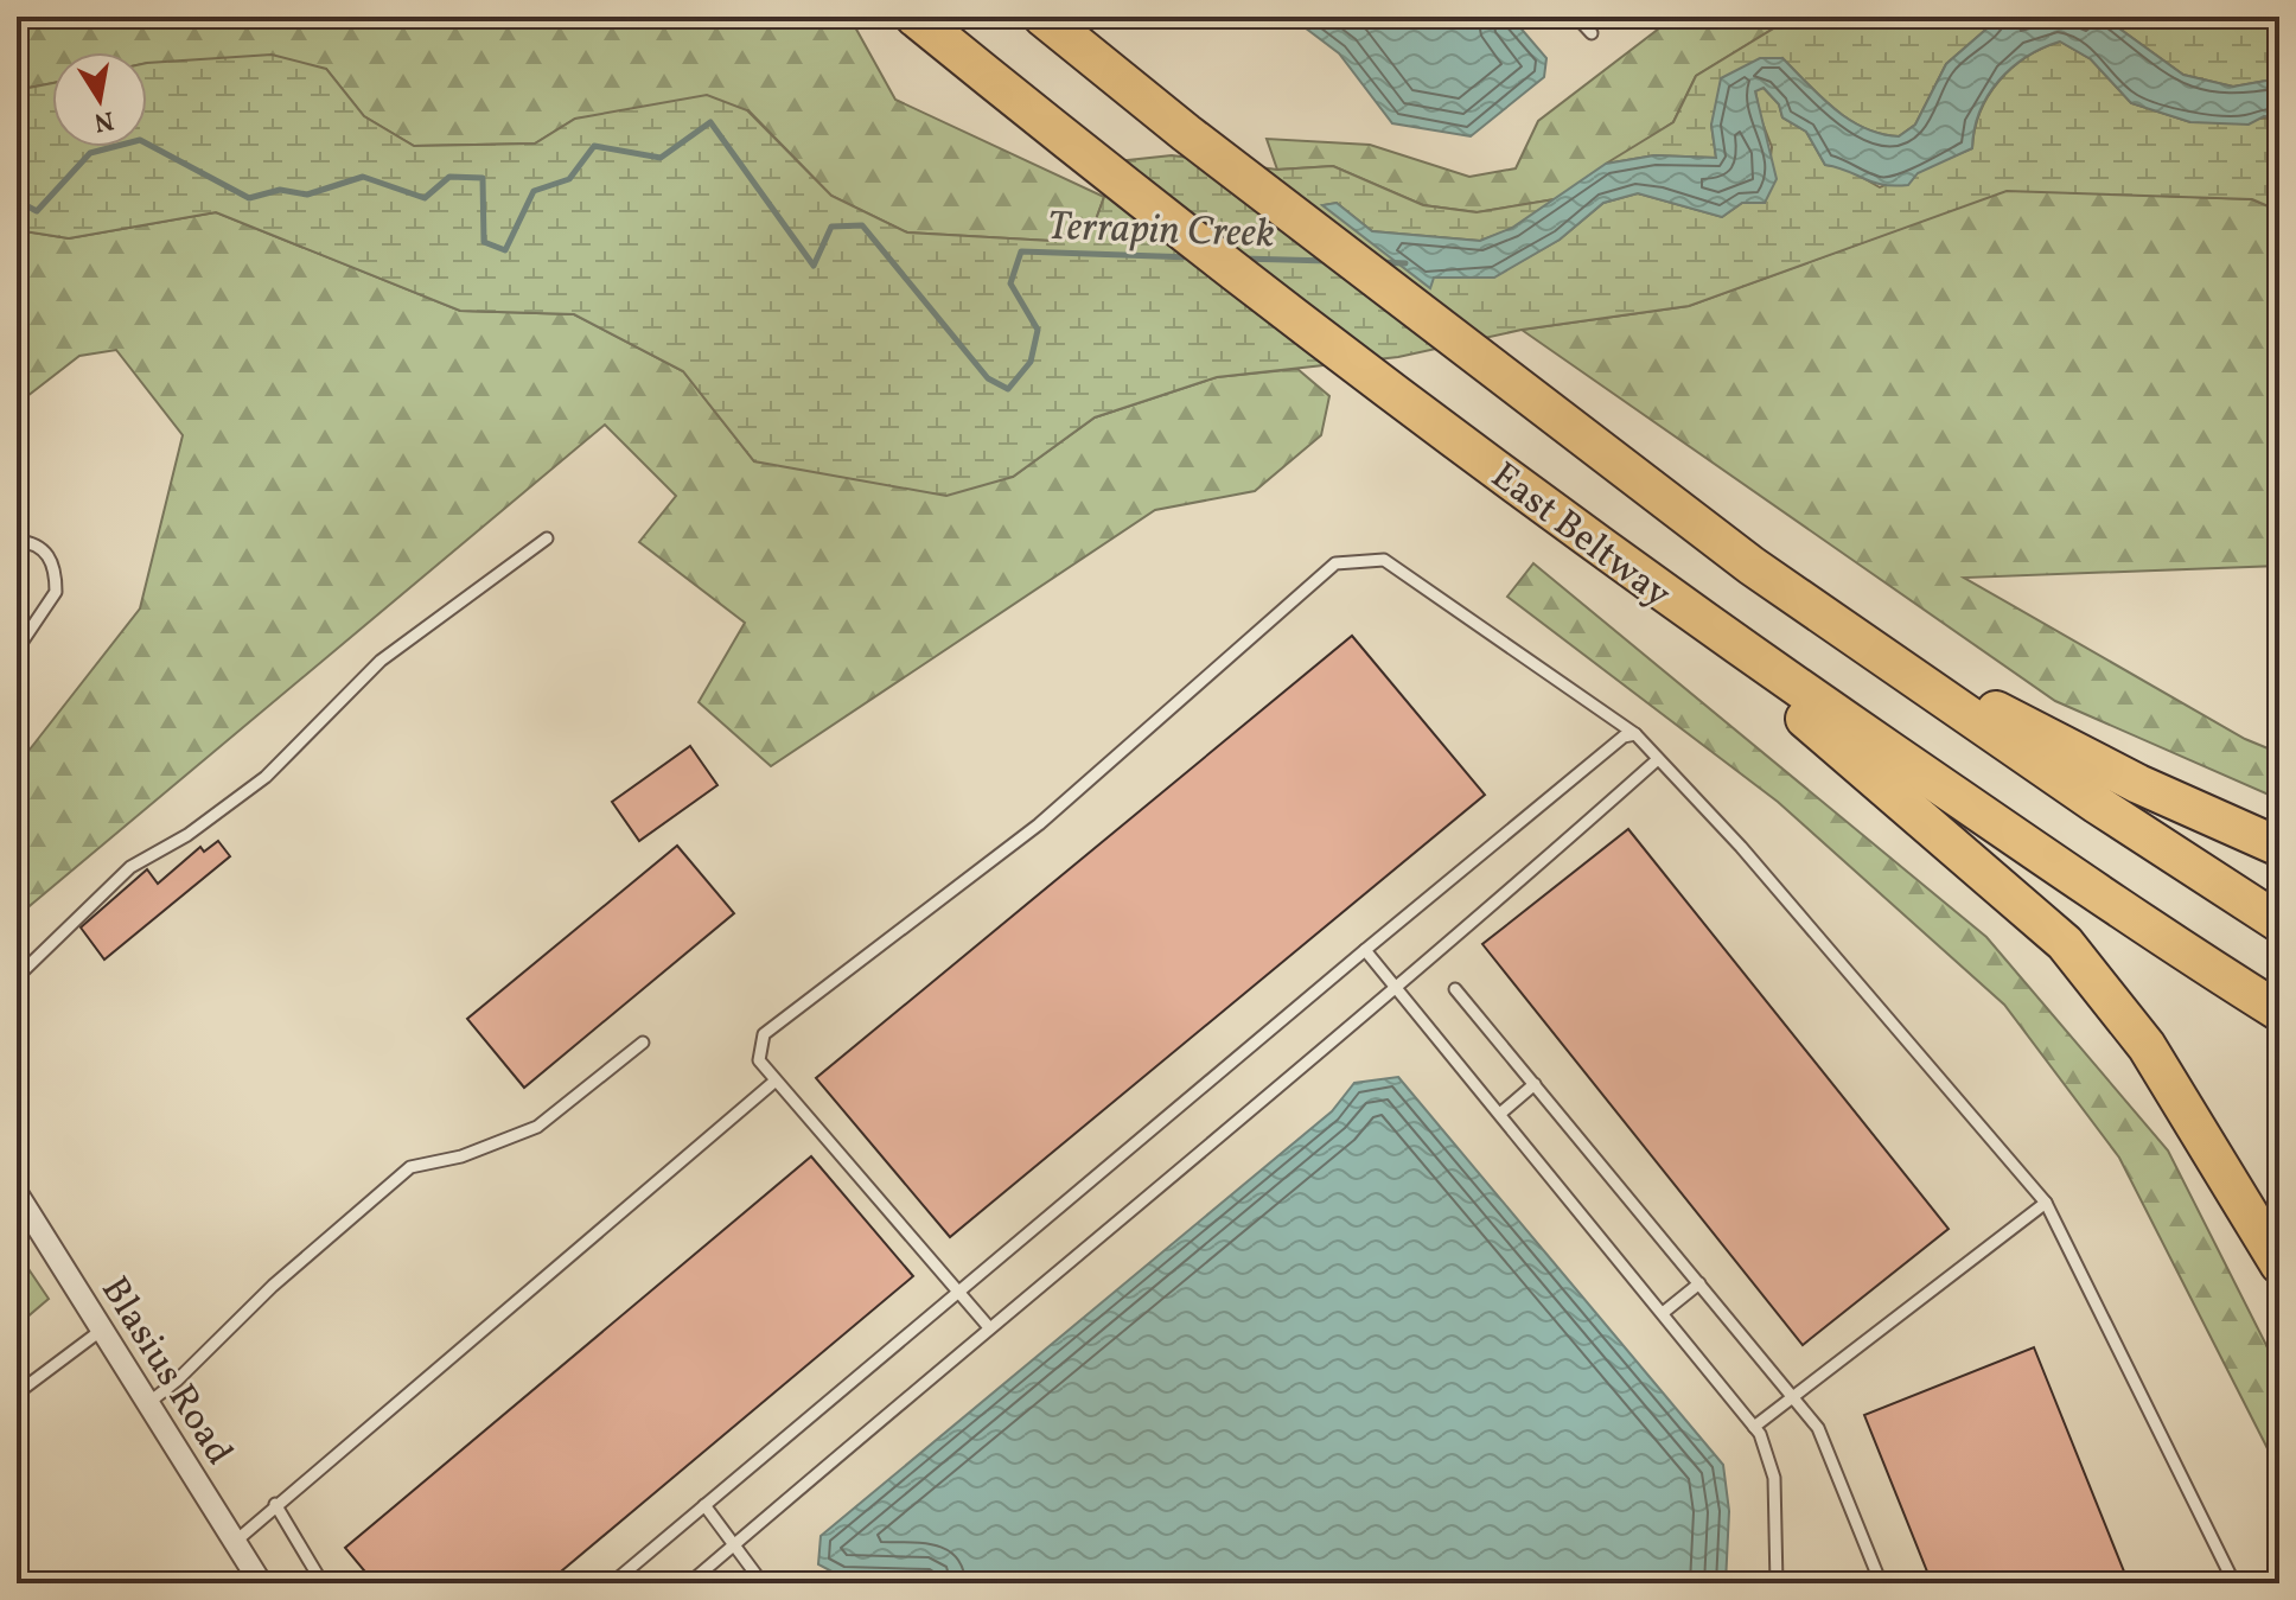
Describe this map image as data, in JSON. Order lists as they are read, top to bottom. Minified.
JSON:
{"streets":{"highway":["East Beltway"],"street":["Blasius Road"]},"water":["Terrapin Creek"],"north":"bottom"}
